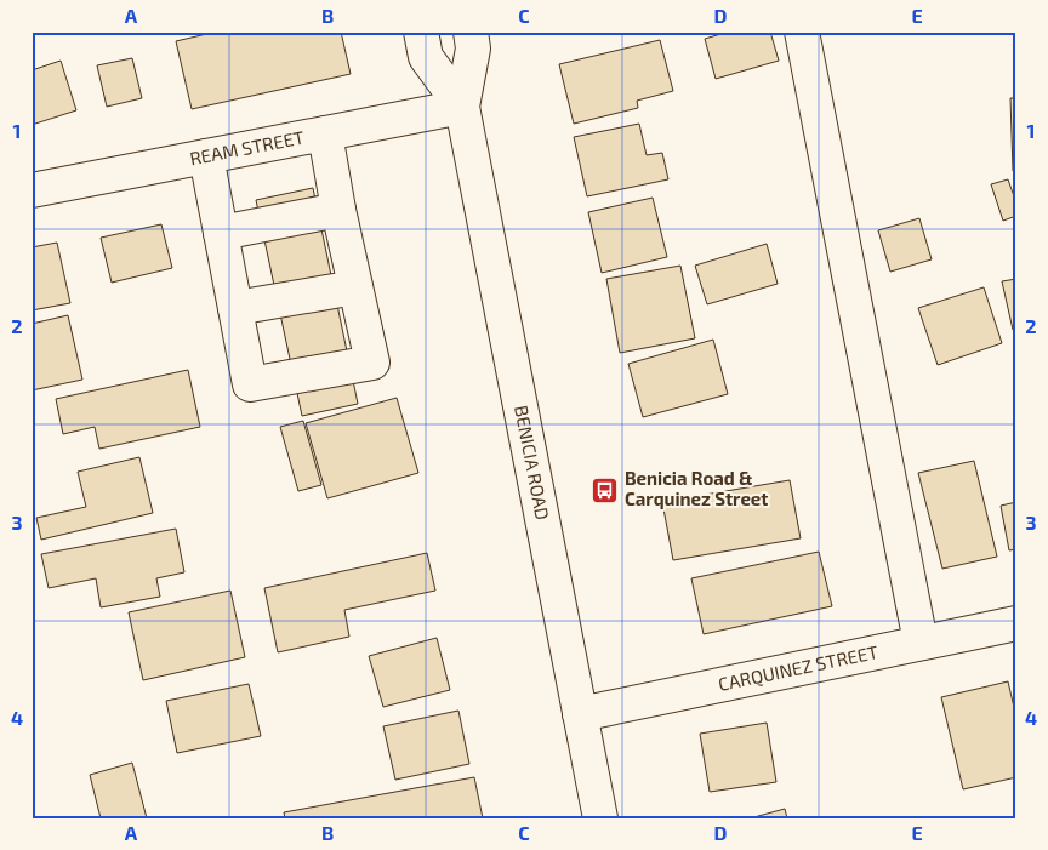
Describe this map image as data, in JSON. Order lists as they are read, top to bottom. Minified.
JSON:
{"streets":{"street":["REAM STREET","BENICIA ROAD","CARQUINEZ STREET"]},"crossings":[["REAM STREET","BENICIA ROAD"],["BENICIA ROAD","CARQUINEZ STREET"]],"places":{"bus stop":["Benicia Road & Carquinez Street"]},"grid":{"columns":["A","B","C","D","E"],"rows":["1","2","3","4"]}}
